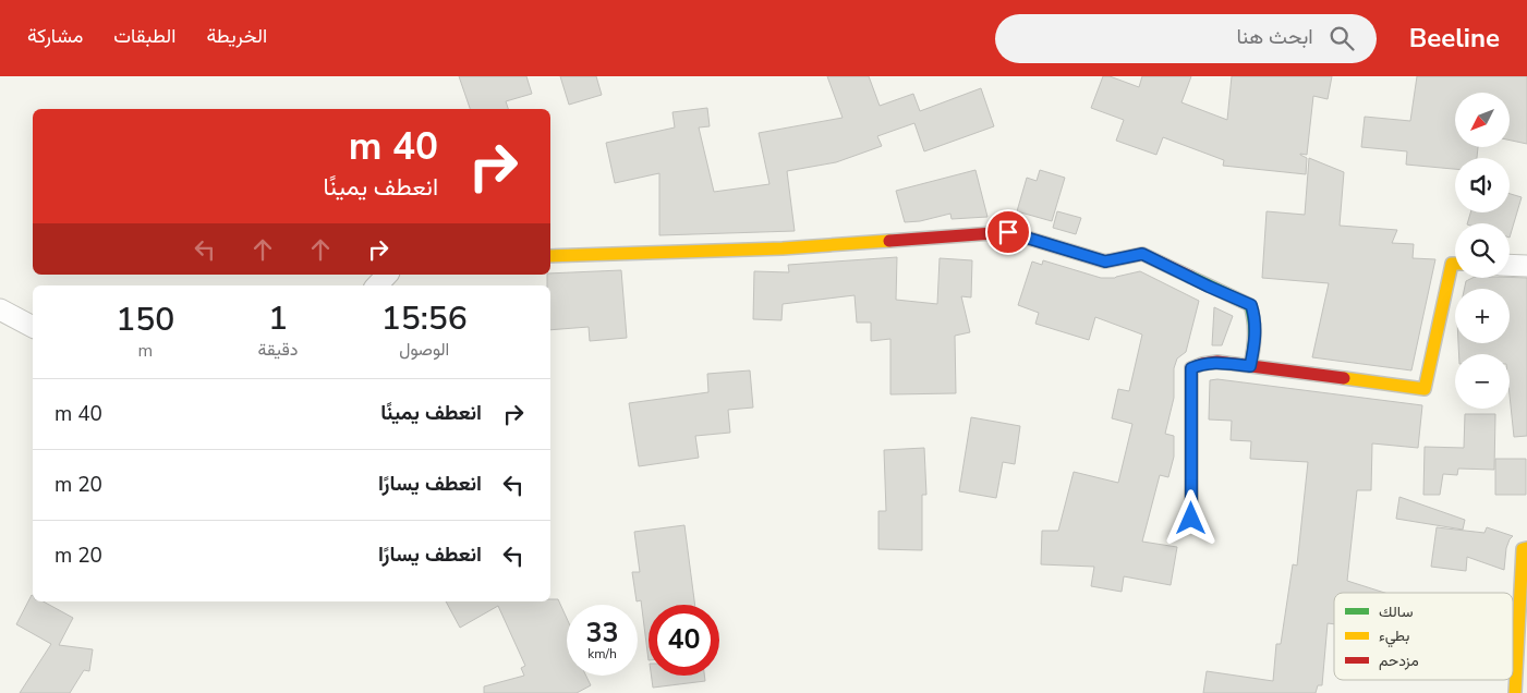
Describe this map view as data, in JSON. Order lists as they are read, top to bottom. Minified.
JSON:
{"legend":["سالك","بطيء","مزدحم"],"north":"bottom left","page":{"header":"Beeline","search":"ابحث هنا","nav":["الخريطة","الطبقات","مشاركة"],"map_buttons":["+","−"],"turn":["40 m","انعطف يمينًا"],"eta":["15:56","الوصول","1","دقيقة","150","m"],"list":[{"name":"انعطف يمينًا","value":"40 m"},{"name":"انعطف يسارًا","value":"20 m"},{"name":"انعطف يسارًا","value":"20 m"}],"speed":"33 km/h","limit":"40"}}
